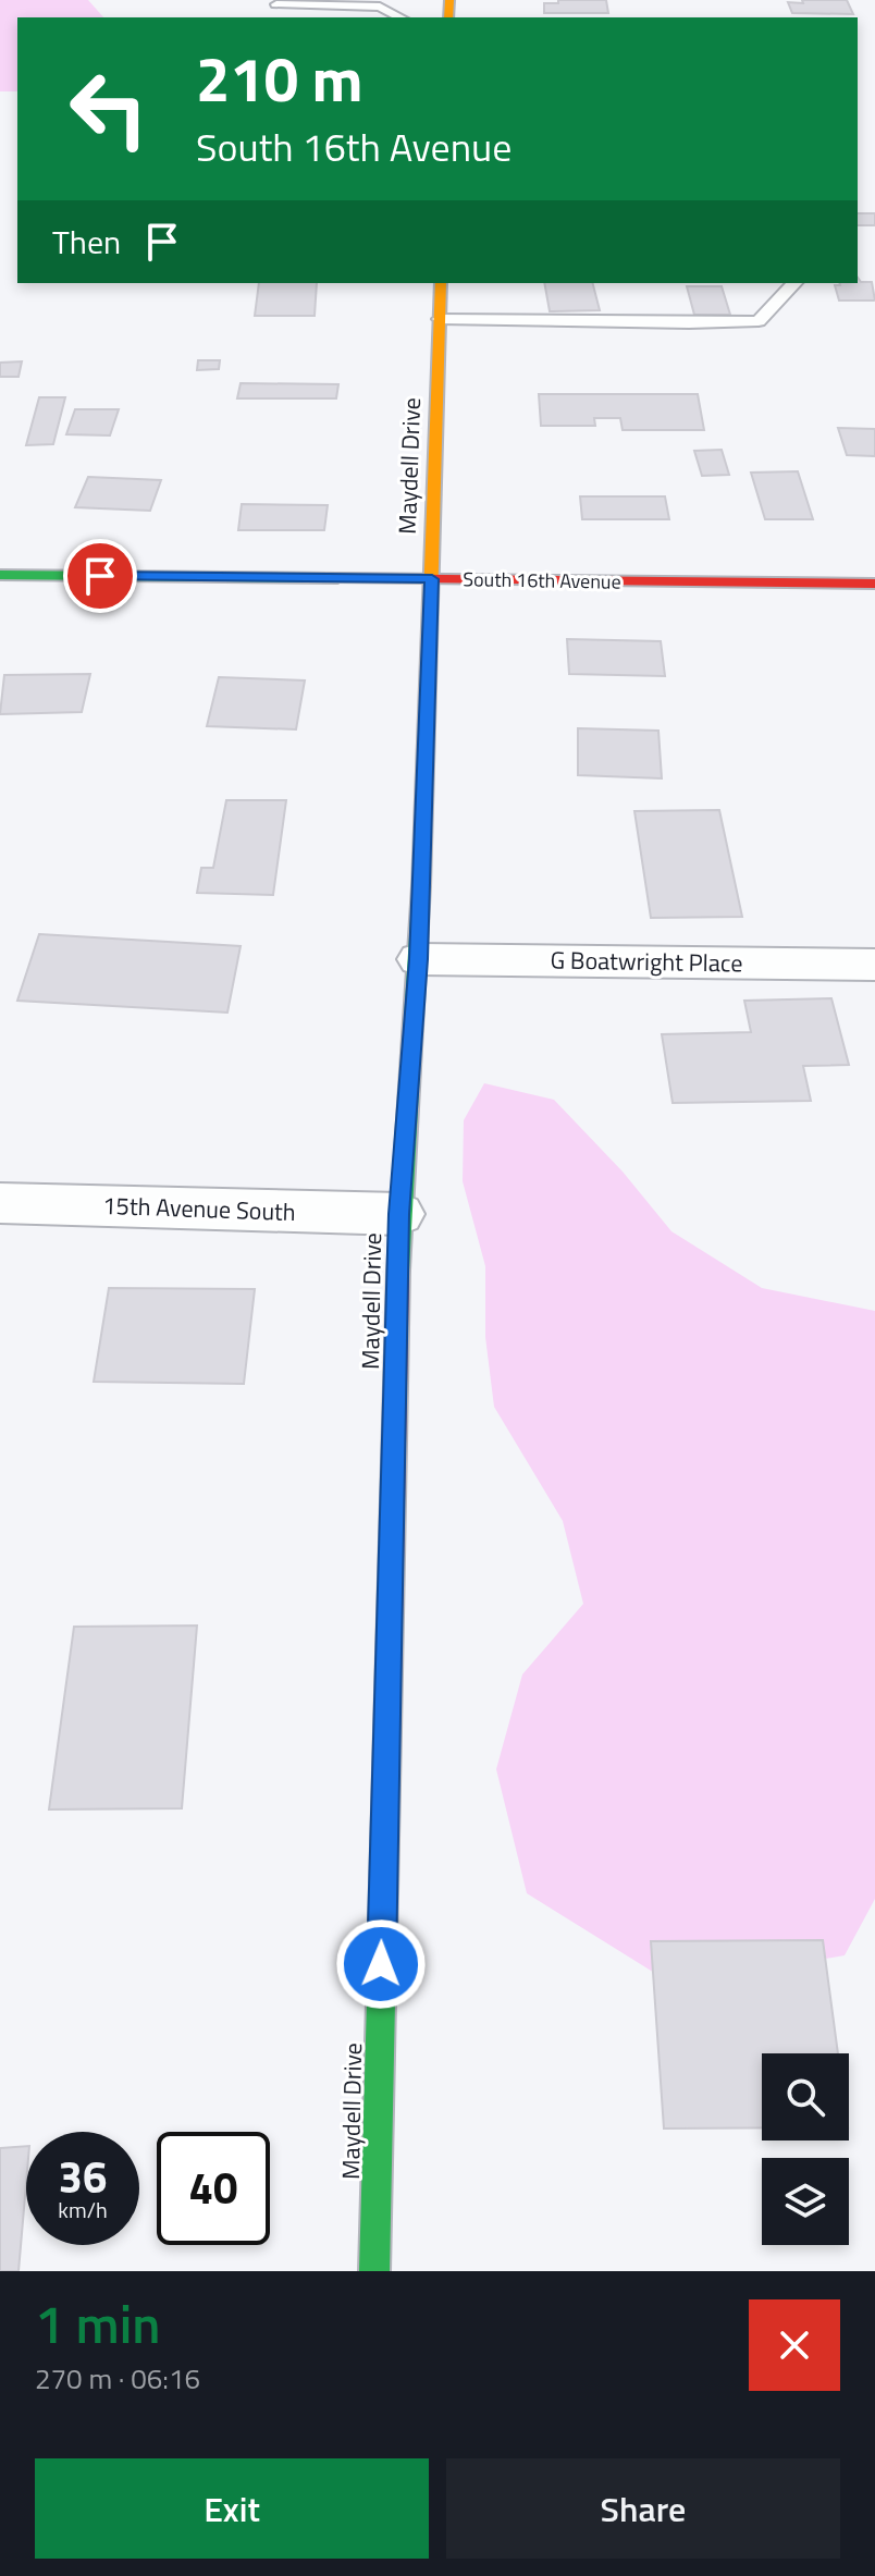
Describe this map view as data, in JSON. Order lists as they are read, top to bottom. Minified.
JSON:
{"streets":{"street":["Maydell Drive","South 16th Avenue","G Boatwright Place","15th Avenue South"]},"crossings":[["Maydell Drive","South 16th Avenue"],["Maydell Drive","G Boatwright Place"],["Maydell Drive","15th Avenue South"]],"page":{"turn":["210 m","South 16th Avenue"],"then":"Then","speed":"36 km/h","limit":"40","heading":["1 min","270 m · 06:16"],"buttons":["Exit","Share"]}}
